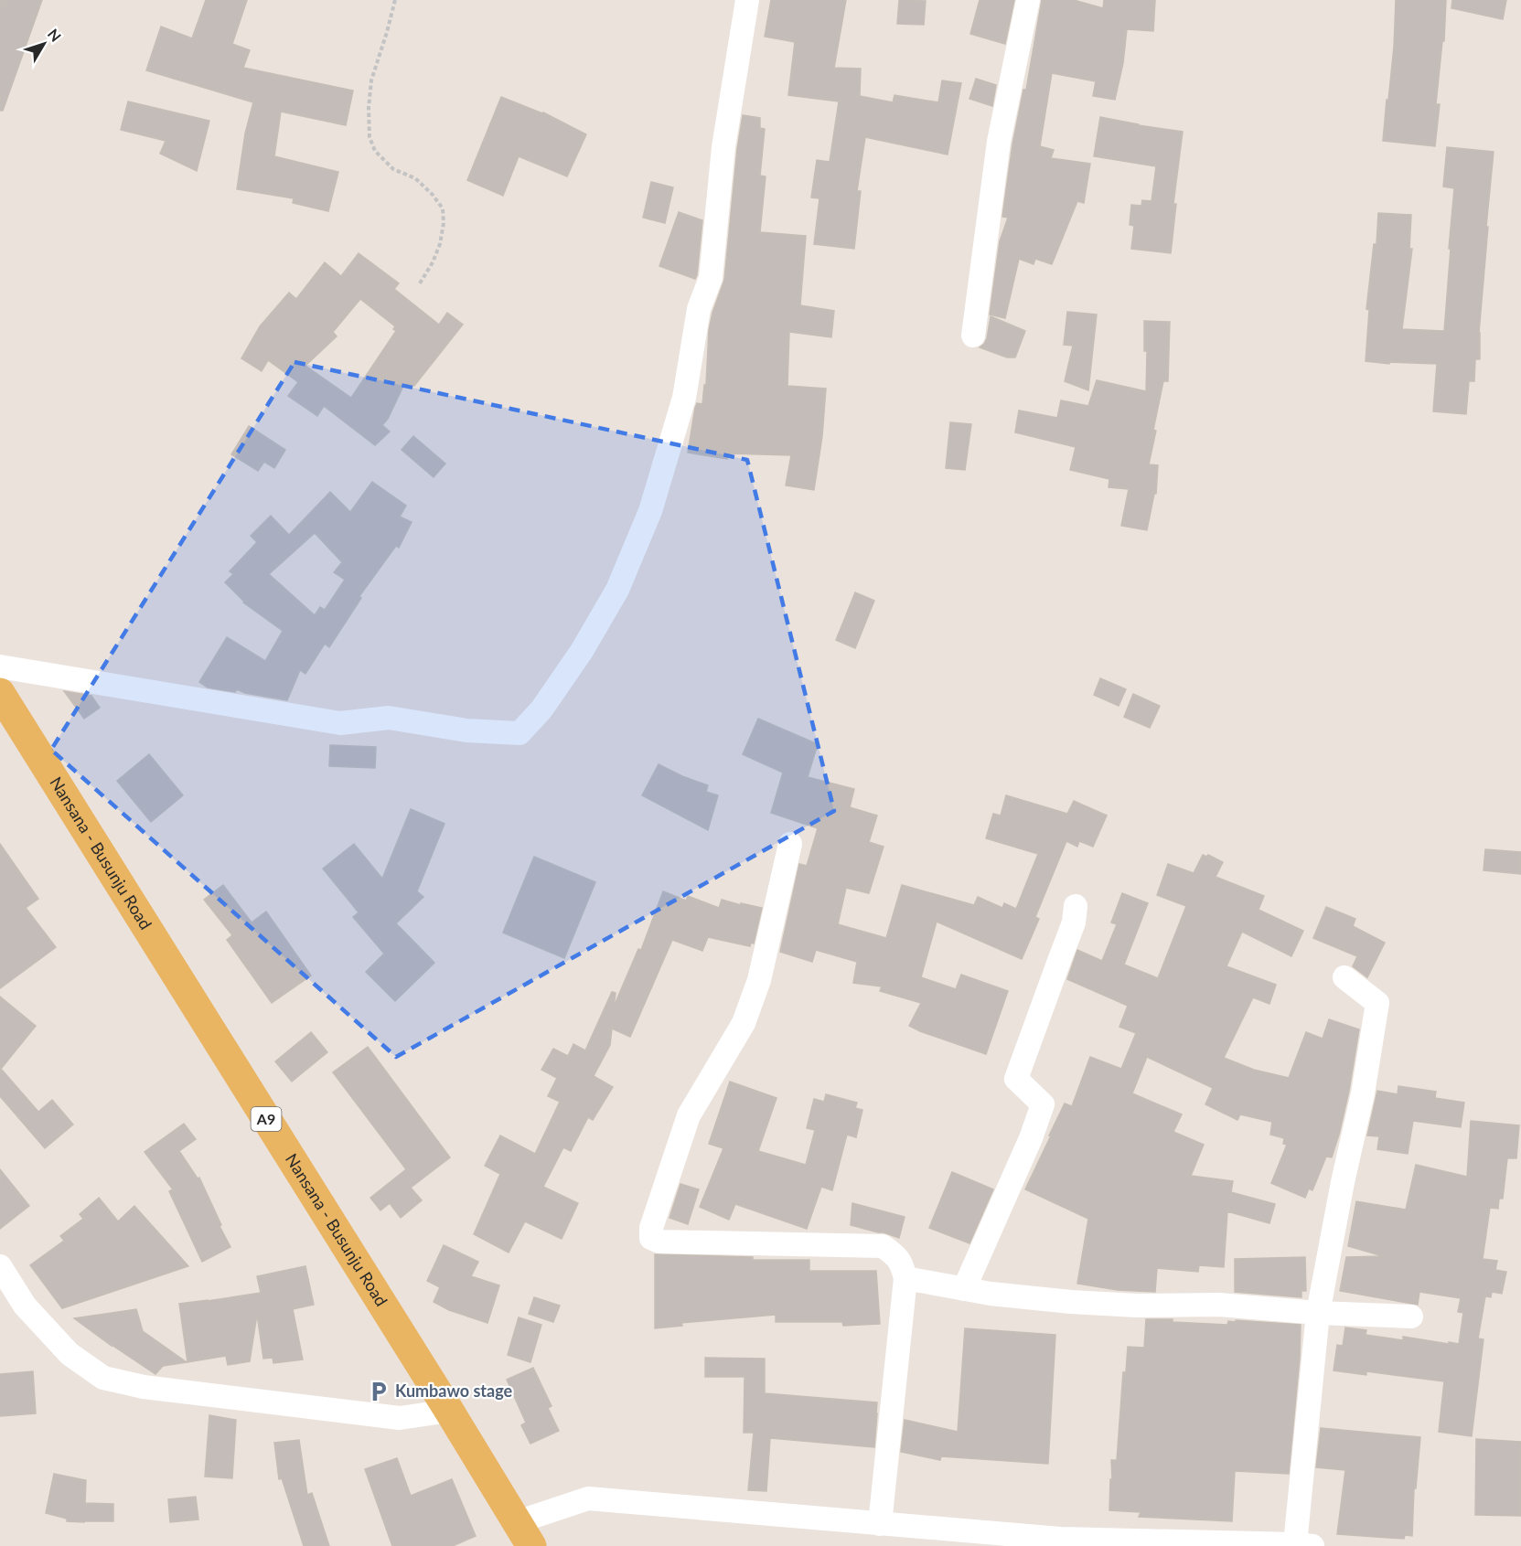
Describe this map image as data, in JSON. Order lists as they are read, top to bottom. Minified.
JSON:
{"streets":{"main road":["Nansana - Busunju Road","A9"]},"places":{"parking":["Kumbawo stage"]},"north":"top right"}
